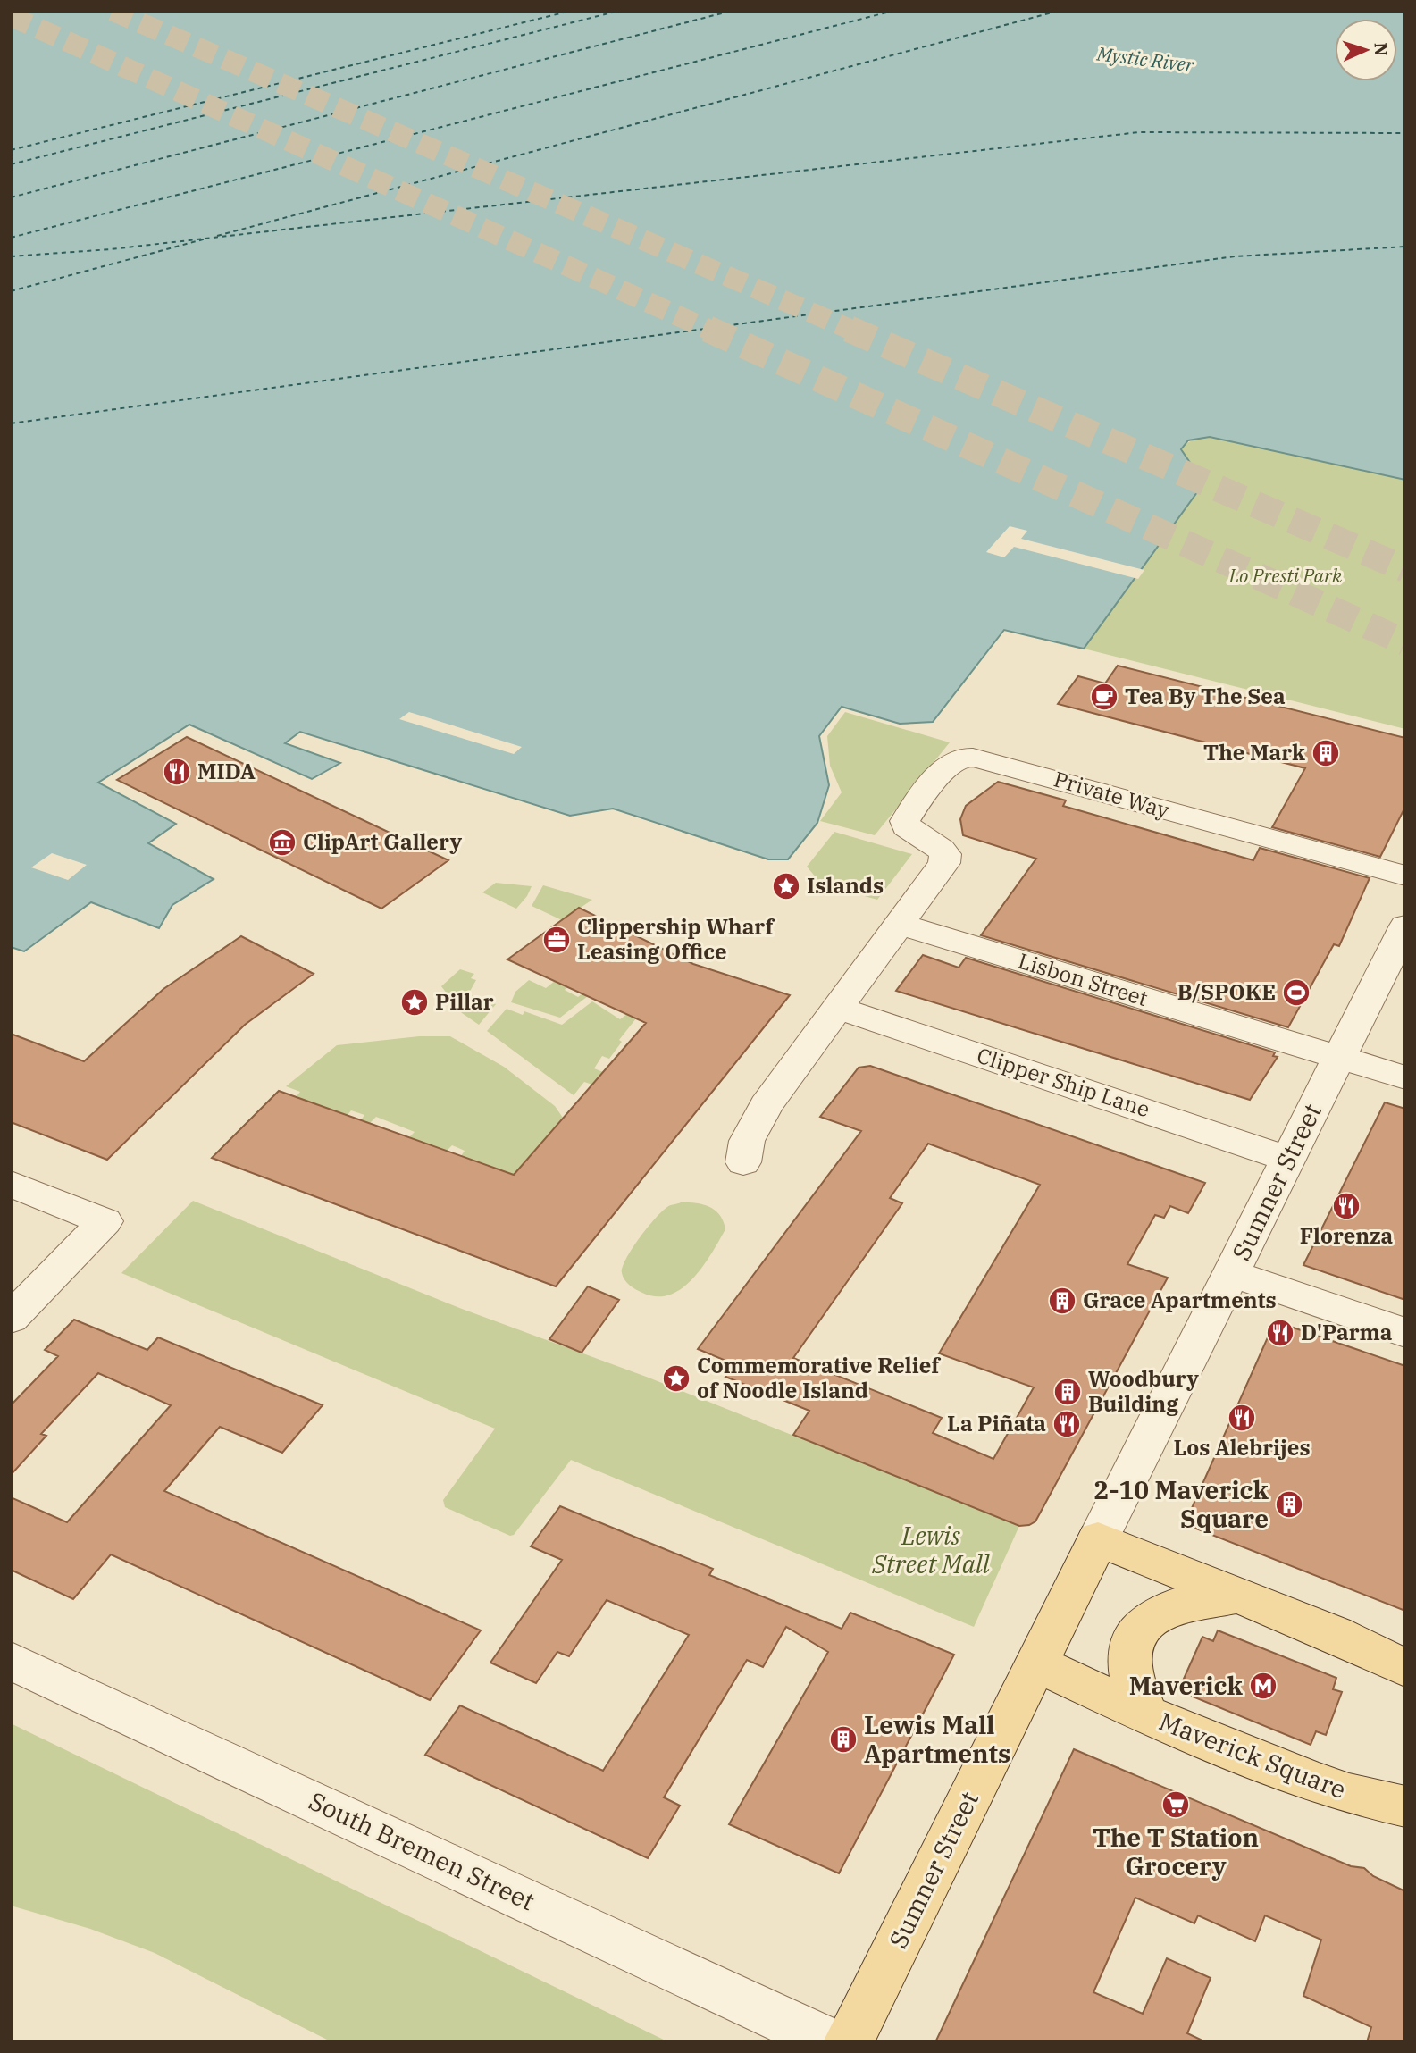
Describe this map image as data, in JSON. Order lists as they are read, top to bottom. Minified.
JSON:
{"streets":{"main road":["Sumner Street","Maverick Square"],"street":["Private Way","Lisbon Street","Clipper Ship Lane","South Bremen Street"]},"crossings":[["Private Way","Lisbon Street"],["Lisbon Street","Sumner Street"],["Clipper Ship Lane","Sumner Street"],["Sumner Street","Maverick Square"]],"water":["Mystic River"],"parks":["Lo Presti Park","Lewis Street Mall"],"places":{"cafe":["Tea By The Sea"],"building":["The Mark","Grace Apartments","Woodbury Building","2-10 Maverick Square","Lewis Mall Apartments"],"restaurant":["MIDA","Florenza","D'Parma","Los Alebrijes","La Piñata"],"museum":["ClipArt Gallery"],"place":["Islands","Pillar","Commemorative Relief of Noodle Island"],"office":["Clippership Wharf Leasing Office"],"sports":["B/SPOKE"],"metro station":["Maverick"],"supermarket":["The T Station Grocery"]},"north":"right"}
